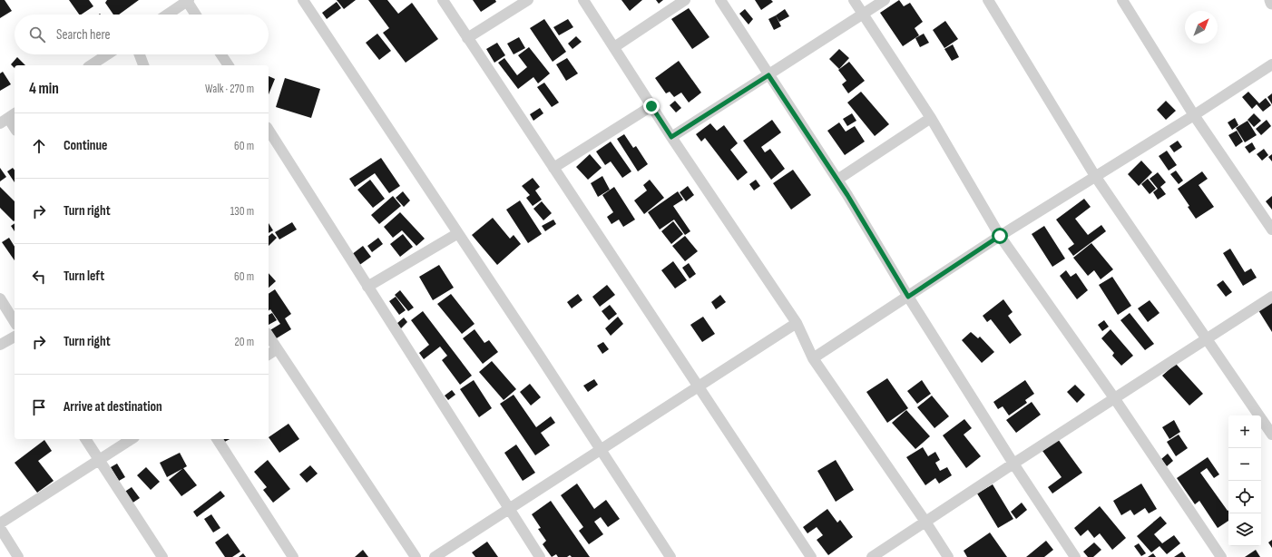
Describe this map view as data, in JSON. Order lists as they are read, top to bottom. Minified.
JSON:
{"north":"top right","page":{"search":"Search here","heading":["4 min","Walk · 270 m"],"list":[["Continue","60 m"],["Turn right","130 m"],["Turn left","60 m"],["Turn right","20 m"],"Arrive at destination"],"map_buttons":["+","−"]}}
